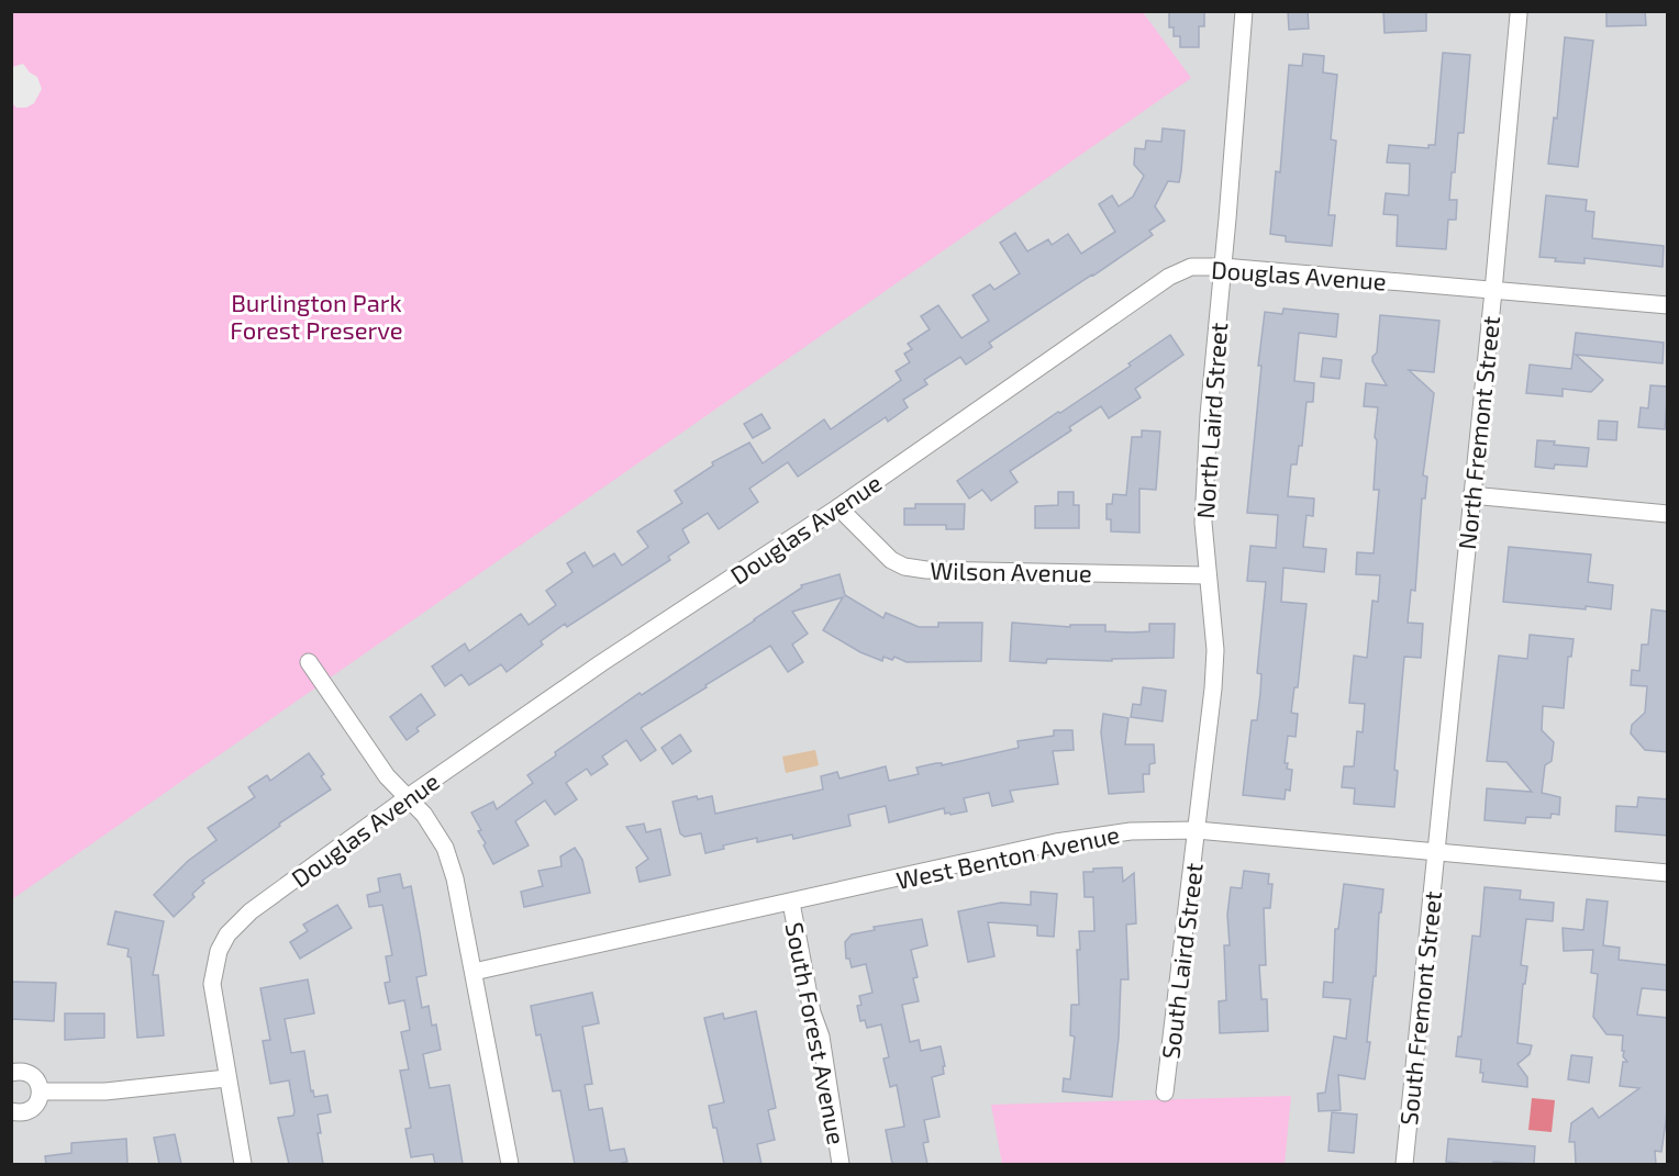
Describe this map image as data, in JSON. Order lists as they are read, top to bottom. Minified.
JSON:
{"streets":{"street":["Douglas Avenue","North Laird Street","North Fremont Street","Wilson Avenue","West Benton Avenue","South Laird Street","South Fremont Street","South Forest Avenue"]},"crossings":[["Douglas Avenue","North Laird Street"],["Douglas Avenue","North Fremont Street"],["Douglas Avenue","Wilson Avenue"],["North Laird Street","Wilson Avenue"],["North Laird Street","West Benton Avenue"],["North Laird Street","South Laird Street"],["North Fremont Street","West Benton Avenue"],["North Fremont Street","South Fremont Street"],["West Benton Avenue","South Laird Street"],["West Benton Avenue","South Fremont Street"],["West Benton Avenue","South Forest Avenue"]],"parks":["Burlington Park Forest Preserve"]}
